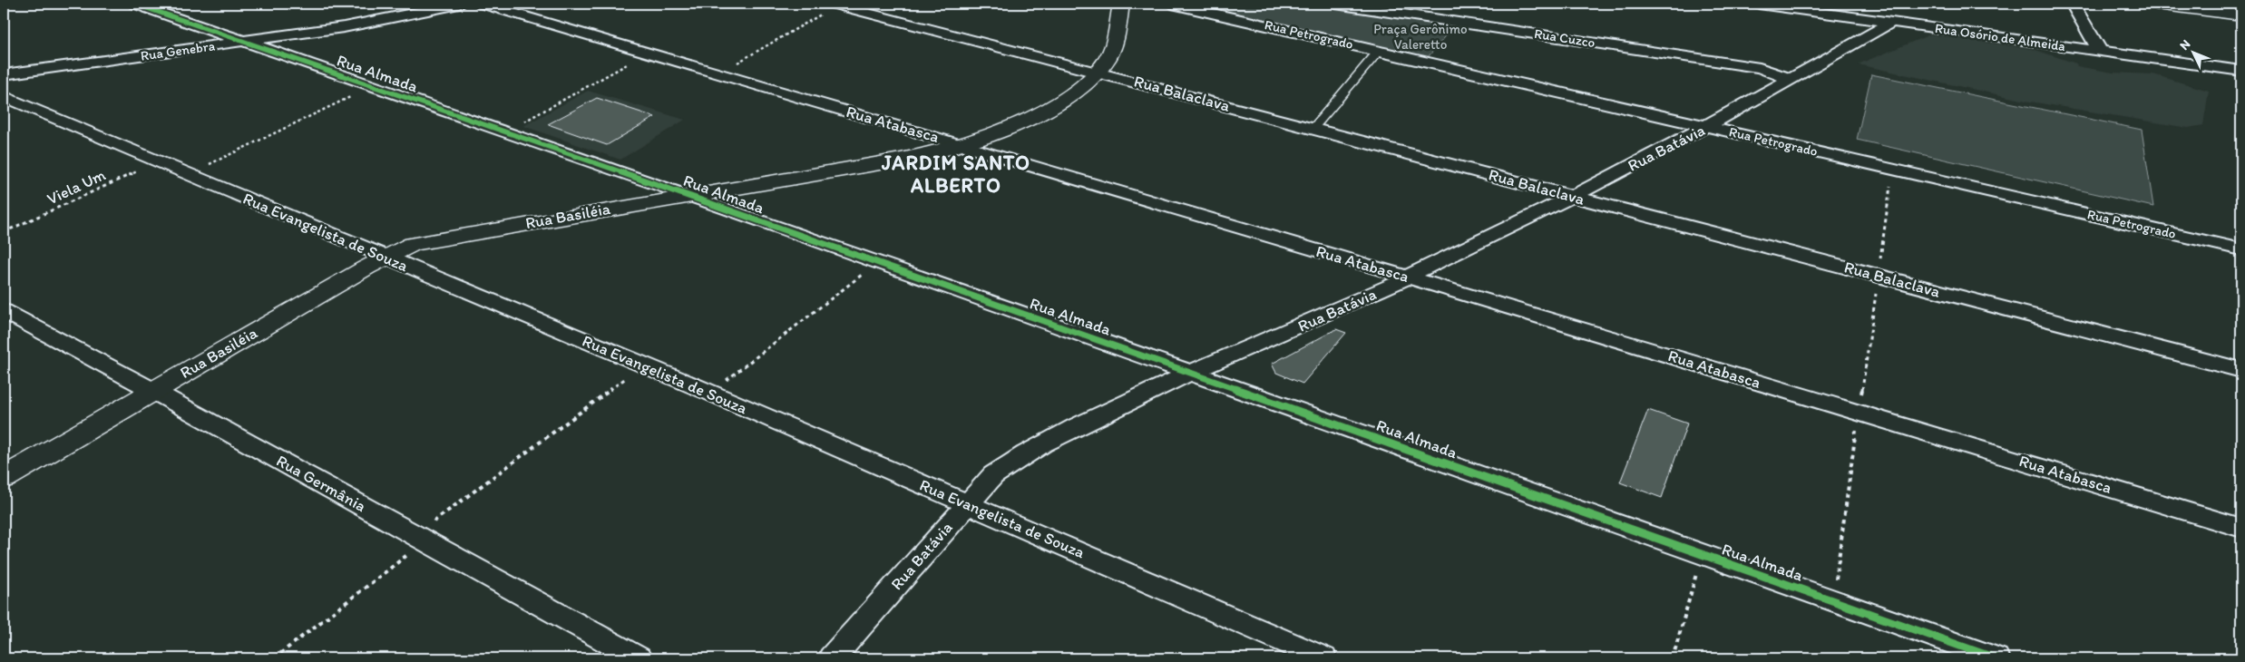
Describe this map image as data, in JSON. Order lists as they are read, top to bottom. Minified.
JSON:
{"streets":{"street":["Rua Petrogrado","Rua Osório de Almeida","Rua Cuzco","Rua Genebra","Rua Almada","Rua Balaclava","Rua Atabasca","Rua Batávia","Rua Basiléia","Rua Evangelista de Souza","Rua Germânia"],"path":["Viela Um"]},"crossings":[["Rua Petrogrado","Rua Batávia"],["Rua Osório de Almeida","Rua Batávia"],["Rua Cuzco","Rua Batávia"],["Rua Genebra","Rua Almada"],["Rua Almada","Rua Batávia"],["Rua Almada","Rua Basiléia"],["Rua Balaclava","Rua Batávia"],["Rua Balaclava","Rua Basiléia"],["Rua Atabasca","Rua Batávia"],["Rua Atabasca","Rua Basiléia"],["Rua Batávia","Rua Evangelista de Souza"],["Viela Um","Rua Evangelista de Souza"],["Rua Basiléia","Rua Evangelista de Souza"],["Rua Basiléia","Rua Germânia"]],"districts":["JARDIM SANTO ALBERTO"],"parks":["Praça Gerônimo Valeretto"],"north":"top left"}
